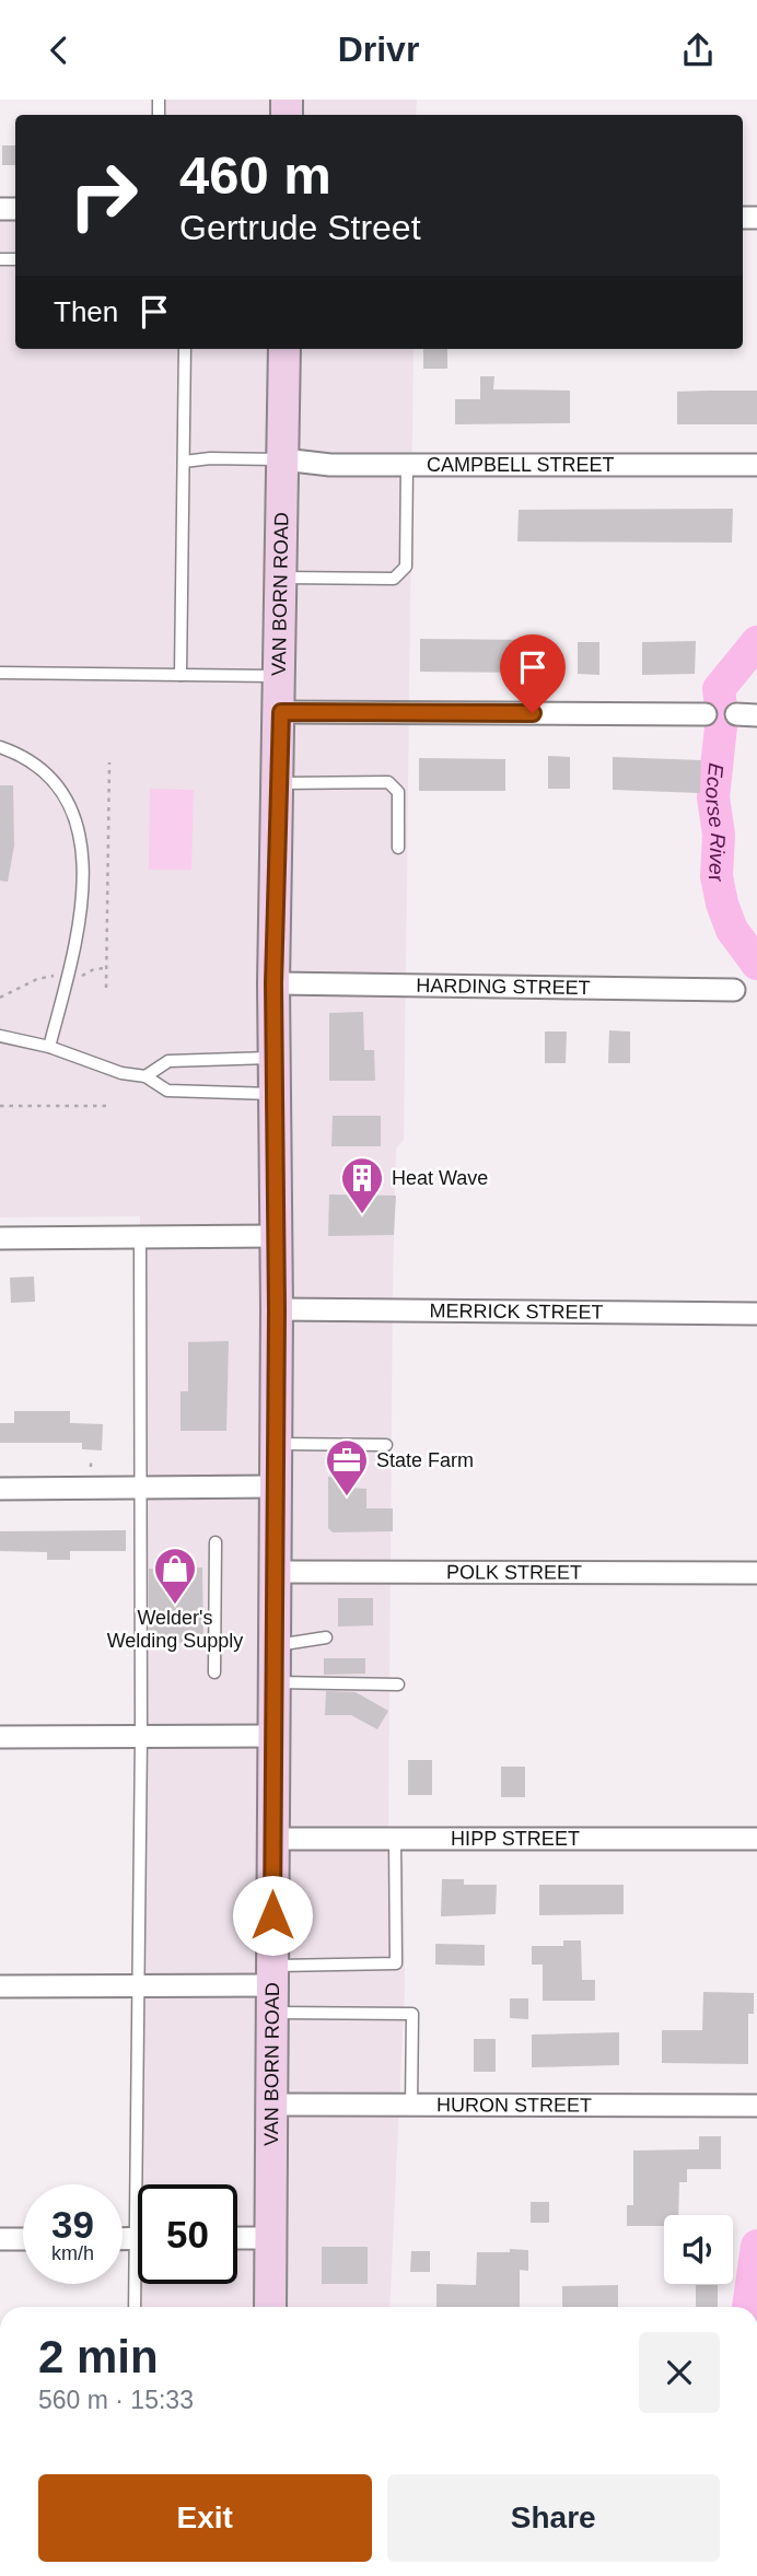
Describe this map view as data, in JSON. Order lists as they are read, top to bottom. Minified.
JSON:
{"streets":{"main road":["VAN BORN ROAD"],"street":["CAMPBELL STREET","HARDING STREET","MERRICK STREET","POLK STREET","HIPP STREET","HURON STREET"]},"crossings":[["CAMPBELL STREET","VAN BORN ROAD"],["VAN BORN ROAD","HARDING STREET"],["VAN BORN ROAD","MERRICK STREET"],["VAN BORN ROAD","POLK STREET"],["VAN BORN ROAD","HIPP STREET"],["VAN BORN ROAD","HURON STREET"]],"water":["Ecorse River"],"places":{"building":["Heat Wave"],"office":["State Farm"],"shop":["Welder's Welding Supply"]},"page":{"header":"Drivr","turn":["460 m","Gertrude Street"],"then":"Then","speed":"39 km/h","limit":"50","heading":["2 min","560 m · 15:33"],"buttons":["Exit","Share"]}}
